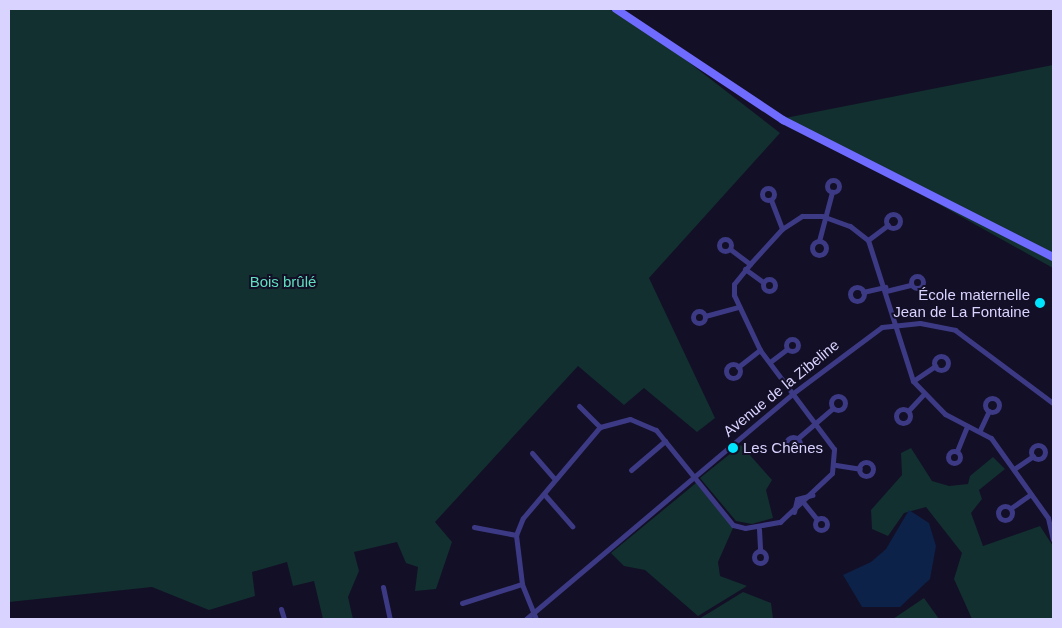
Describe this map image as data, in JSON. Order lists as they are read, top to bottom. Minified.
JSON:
{"streets":{"street":["Avenue de la Zibeline"]},"parks":["Bois brûlé"],"places":["École maternelle Jean de La Fontaine","Les Chênes"]}
